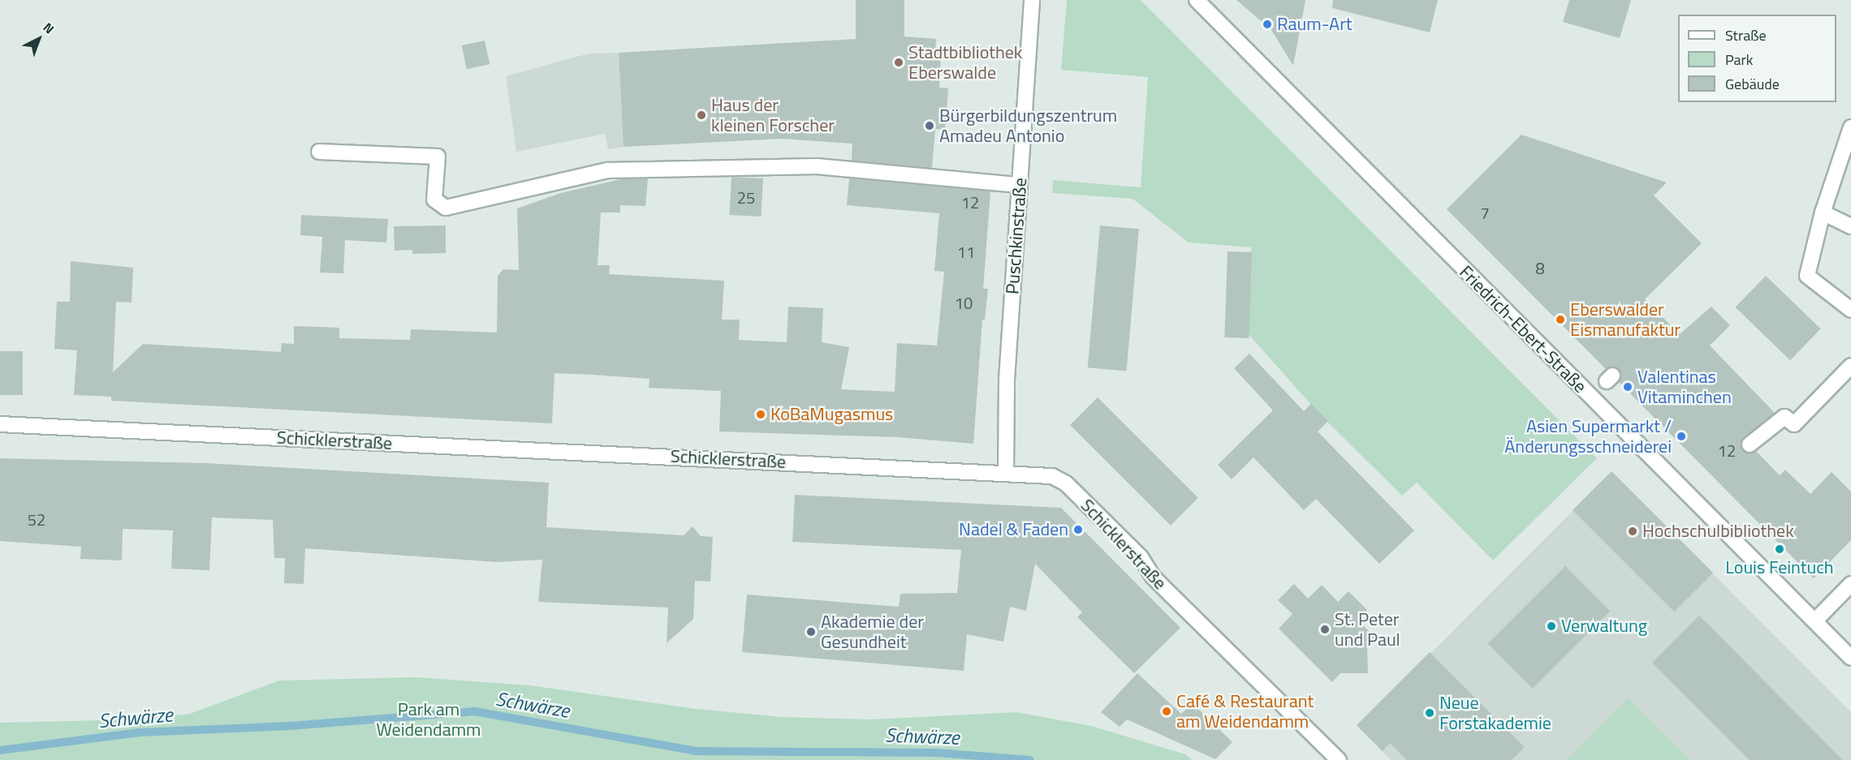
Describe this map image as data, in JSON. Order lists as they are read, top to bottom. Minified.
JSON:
{"streets":{"street":["Puschkinstraße","Friedrich-Ebert-Straße","Schicklerstraße"]},"crossings":[["Puschkinstraße","Schicklerstraße"]],"water":["Schwärze"],"parks":["Park am Weidendamm"],"places":["Raum-Art","Stadtbibliothek Eberswalde","Haus der kleinen Forscher","Bürgerbildungszentrum Amadeu Antonio","Eberswalder Eismanufaktur","Valentinas Vitaminchen","KoBaMugasmus","Asien Supermarkt / Änderungsschneiderei","Nadel & Faden","Hochschulbibliothek","Louis Feintuch","Verwaltung","St. Peter und Paul","Akademie der Gesundheit","Café & Restaurant am Weidendamm","Neue Forstakademie"],"house_numbers":["25","12","7","11","8","10","12","52"],"legend":["Straße","Park","Gebäude"],"north":"top right"}
